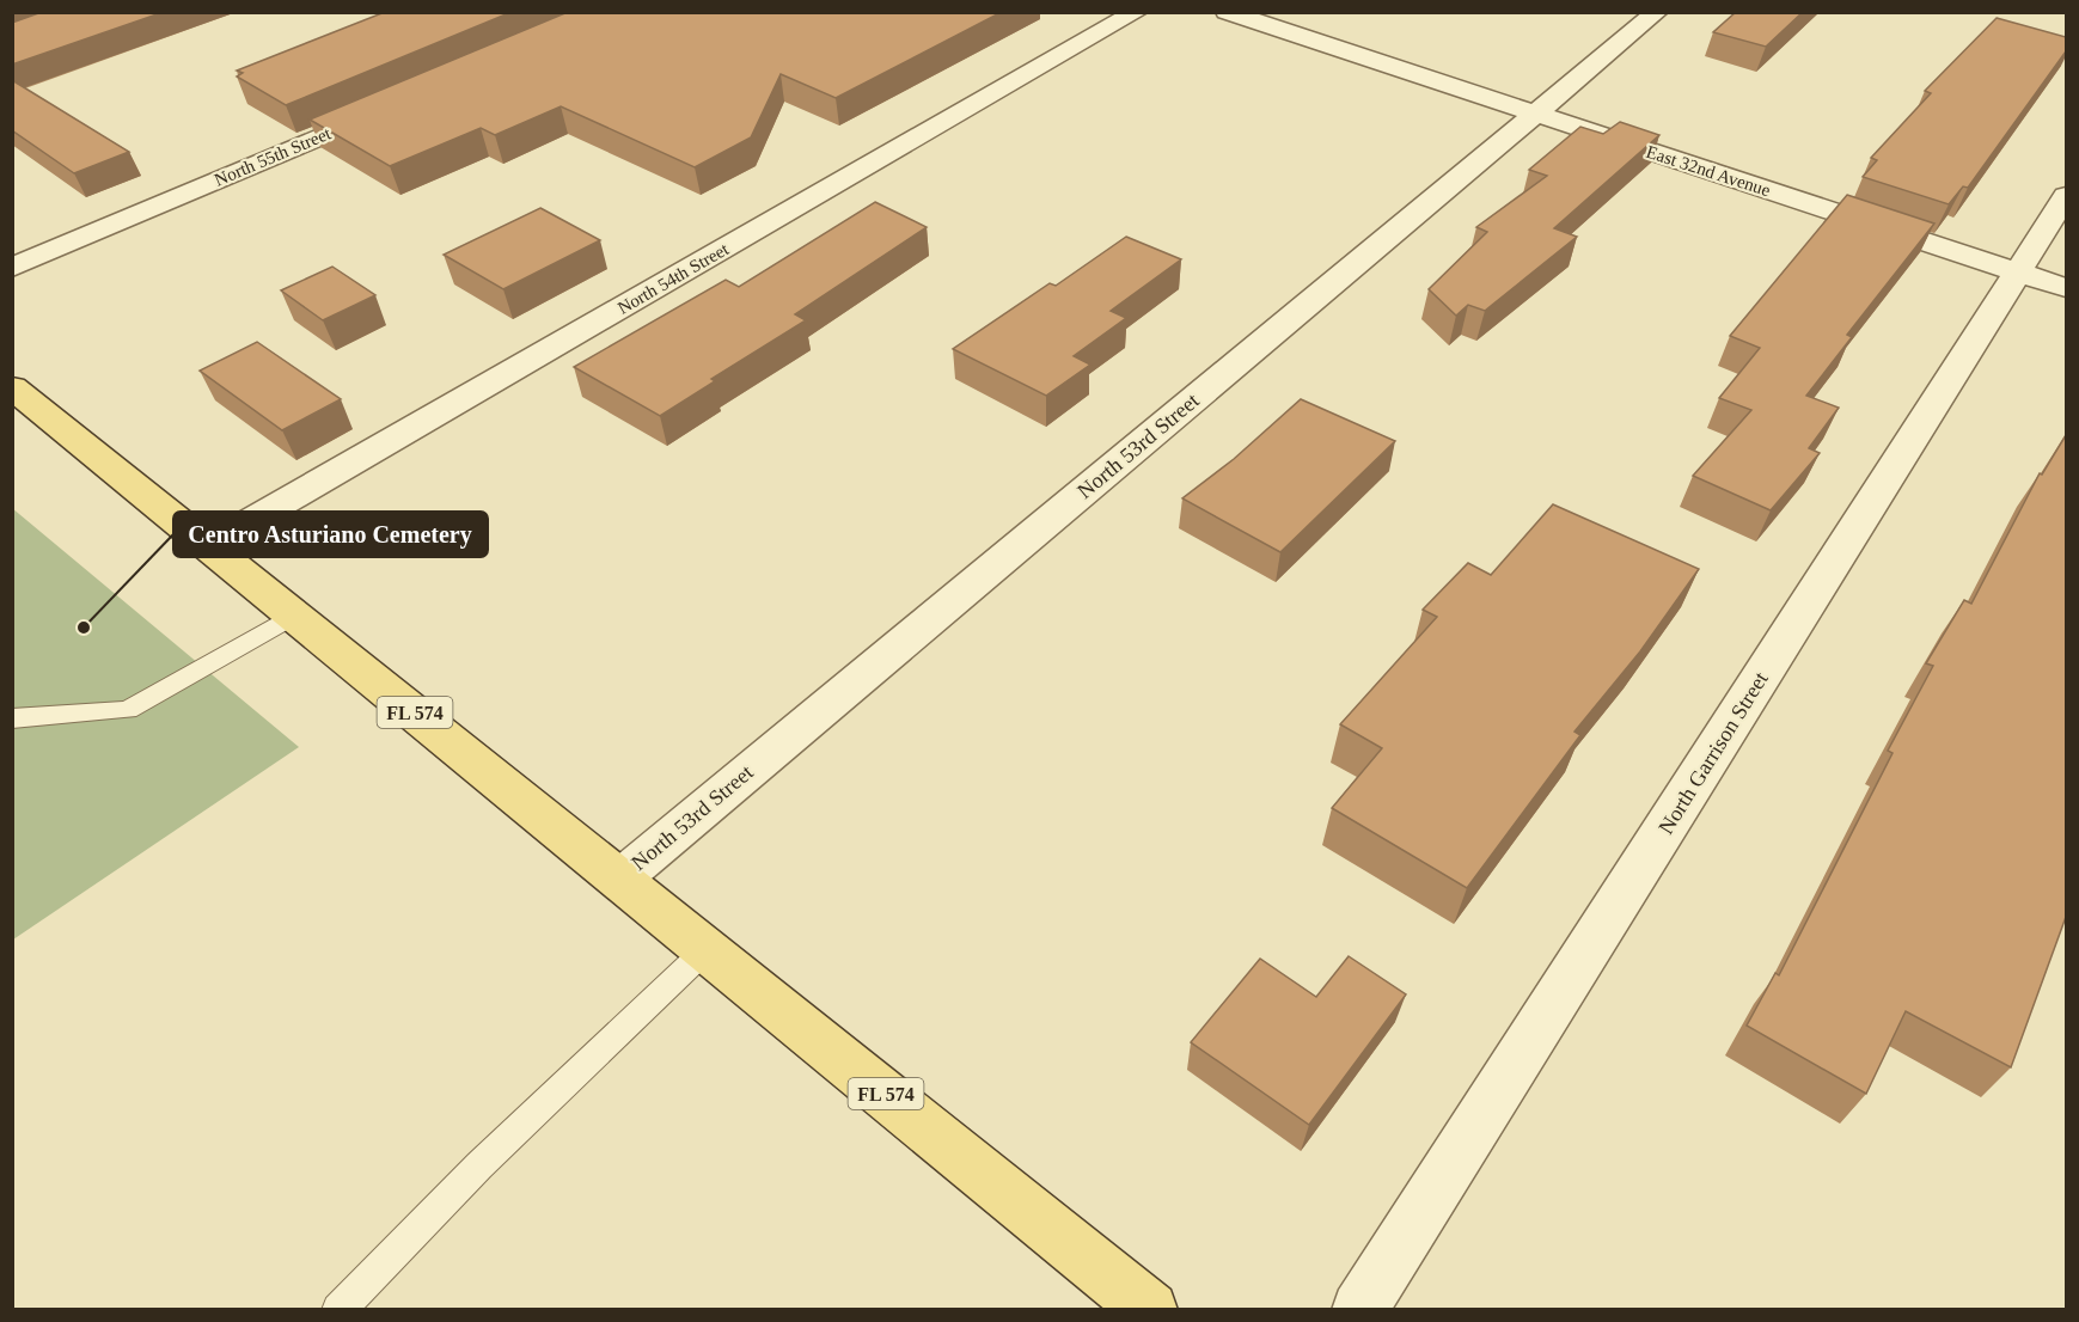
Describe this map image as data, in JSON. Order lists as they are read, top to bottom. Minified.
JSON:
{"streets":{"main road":["FL 574"],"street":["North 55th Street","East 32nd Avenue","North 54th Street","North 53rd Street","North Garrison Street"]},"crossings":[["East 32nd Avenue","North 53rd Street"],["East 32nd Avenue","North Garrison Street"],["North 54th Street","FL 574"],["North 53rd Street","FL 574"]],"places":["Centro Asturiano Cemetery"]}
